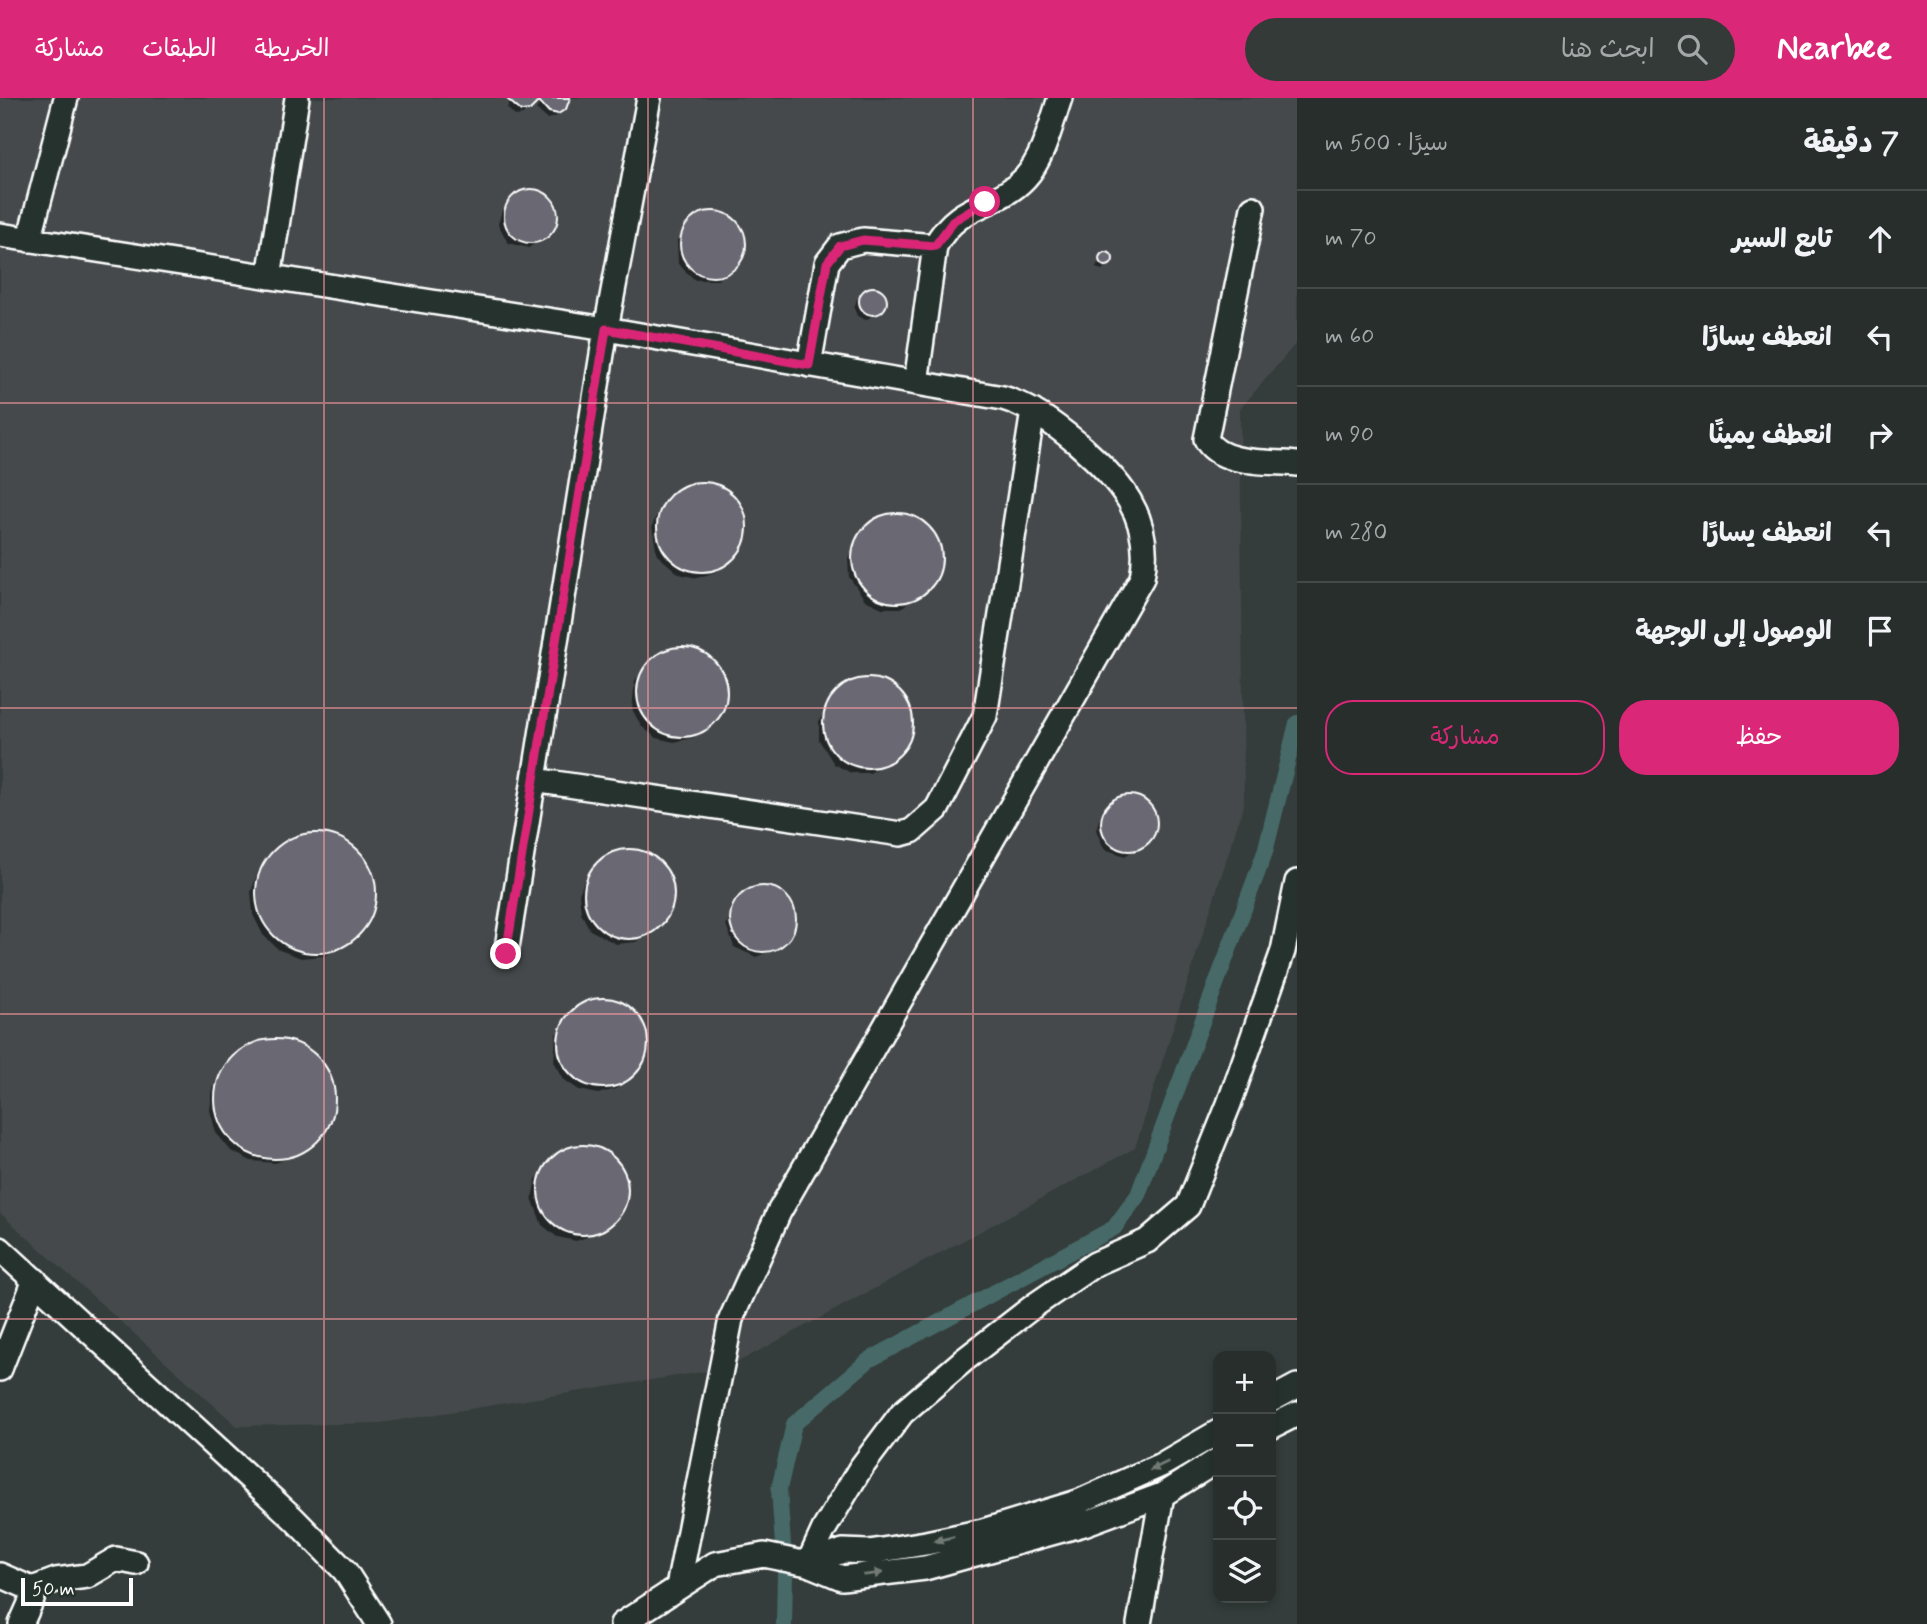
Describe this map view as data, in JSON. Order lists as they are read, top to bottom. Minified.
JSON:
{"scale_bar":"50 m","page":{"header":"Nearbee","search":"ابحث هنا","nav":["الخريطة","الطبقات","مشاركة"],"heading":["7 دقيقة","سيرًا · 500 m"],"list":[["تابع السير","70 m"],["انعطف يسارًا","60 m"],["انعطف يمينًا","90 m"],["انعطف يسارًا","280 m"],"الوصول إلى الوجهة"],"buttons":["حفظ","مشاركة"],"map_buttons":["+","−"],"scale":"50 m"}}
